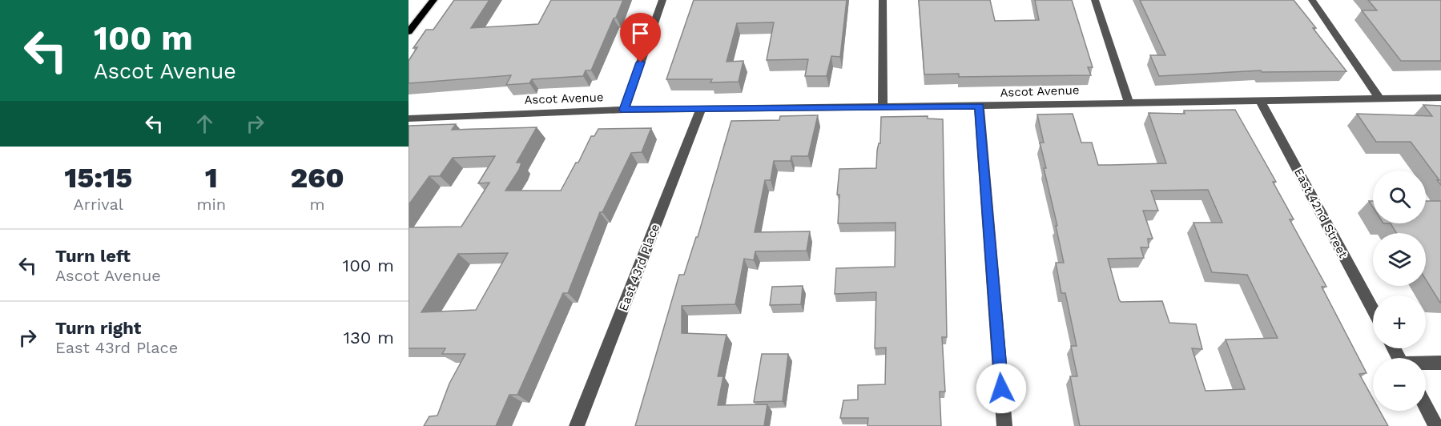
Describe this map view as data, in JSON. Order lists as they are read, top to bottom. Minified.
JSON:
{"streets":{"street":["Ascot Avenue","East 42nd Street","East 43rd Place"]},"crossings":[["Ascot Avenue","East 42nd Street"],["Ascot Avenue","East 43rd Place"]],"page":{"turn":["100 m","Ascot Avenue"],"eta":["15:15","Arrival","1","min","260","m"],"map_buttons":["+","−"],"list":[{"name":"Turn left","note":"Ascot Avenue","value":"100 m"},{"name":"Turn right","note":"East 43rd Place","value":"130 m"}]}}
